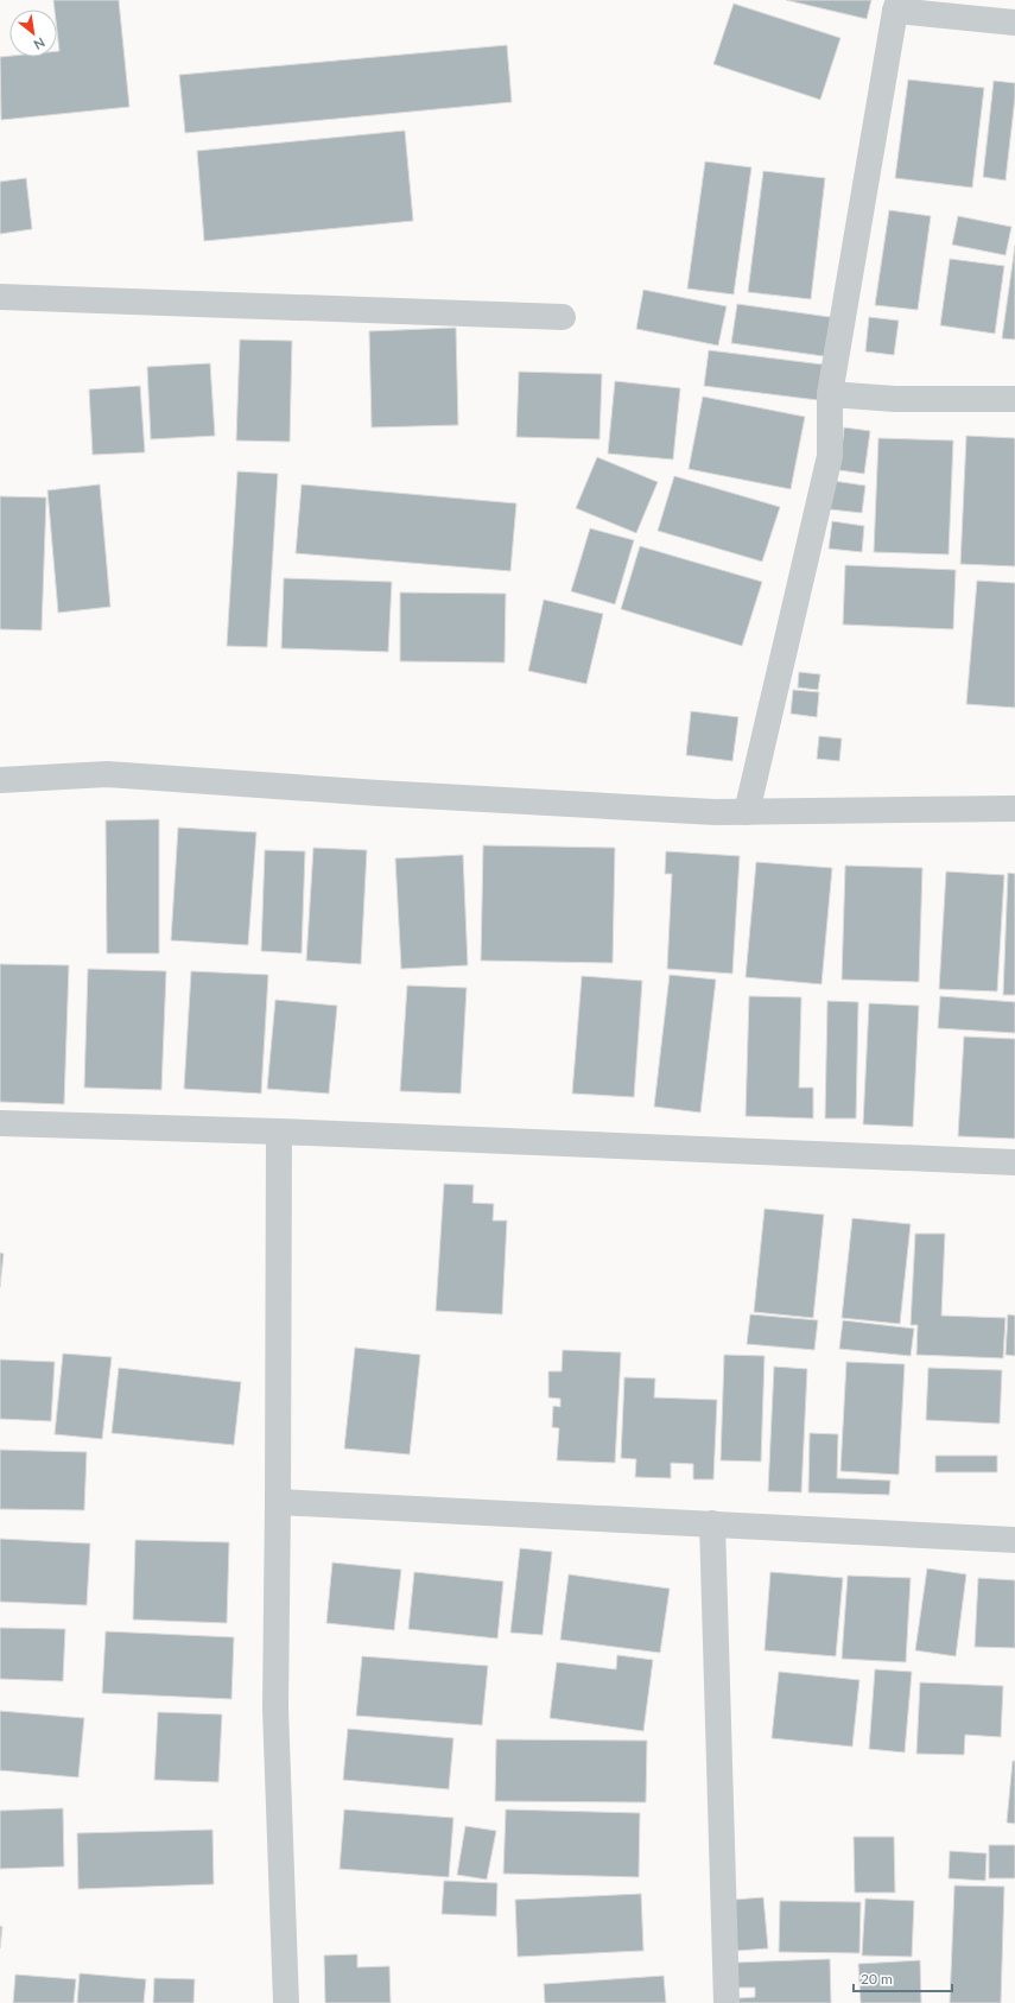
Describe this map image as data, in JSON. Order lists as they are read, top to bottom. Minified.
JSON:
{"scale_bar":"20 m","north":"bottom right"}
